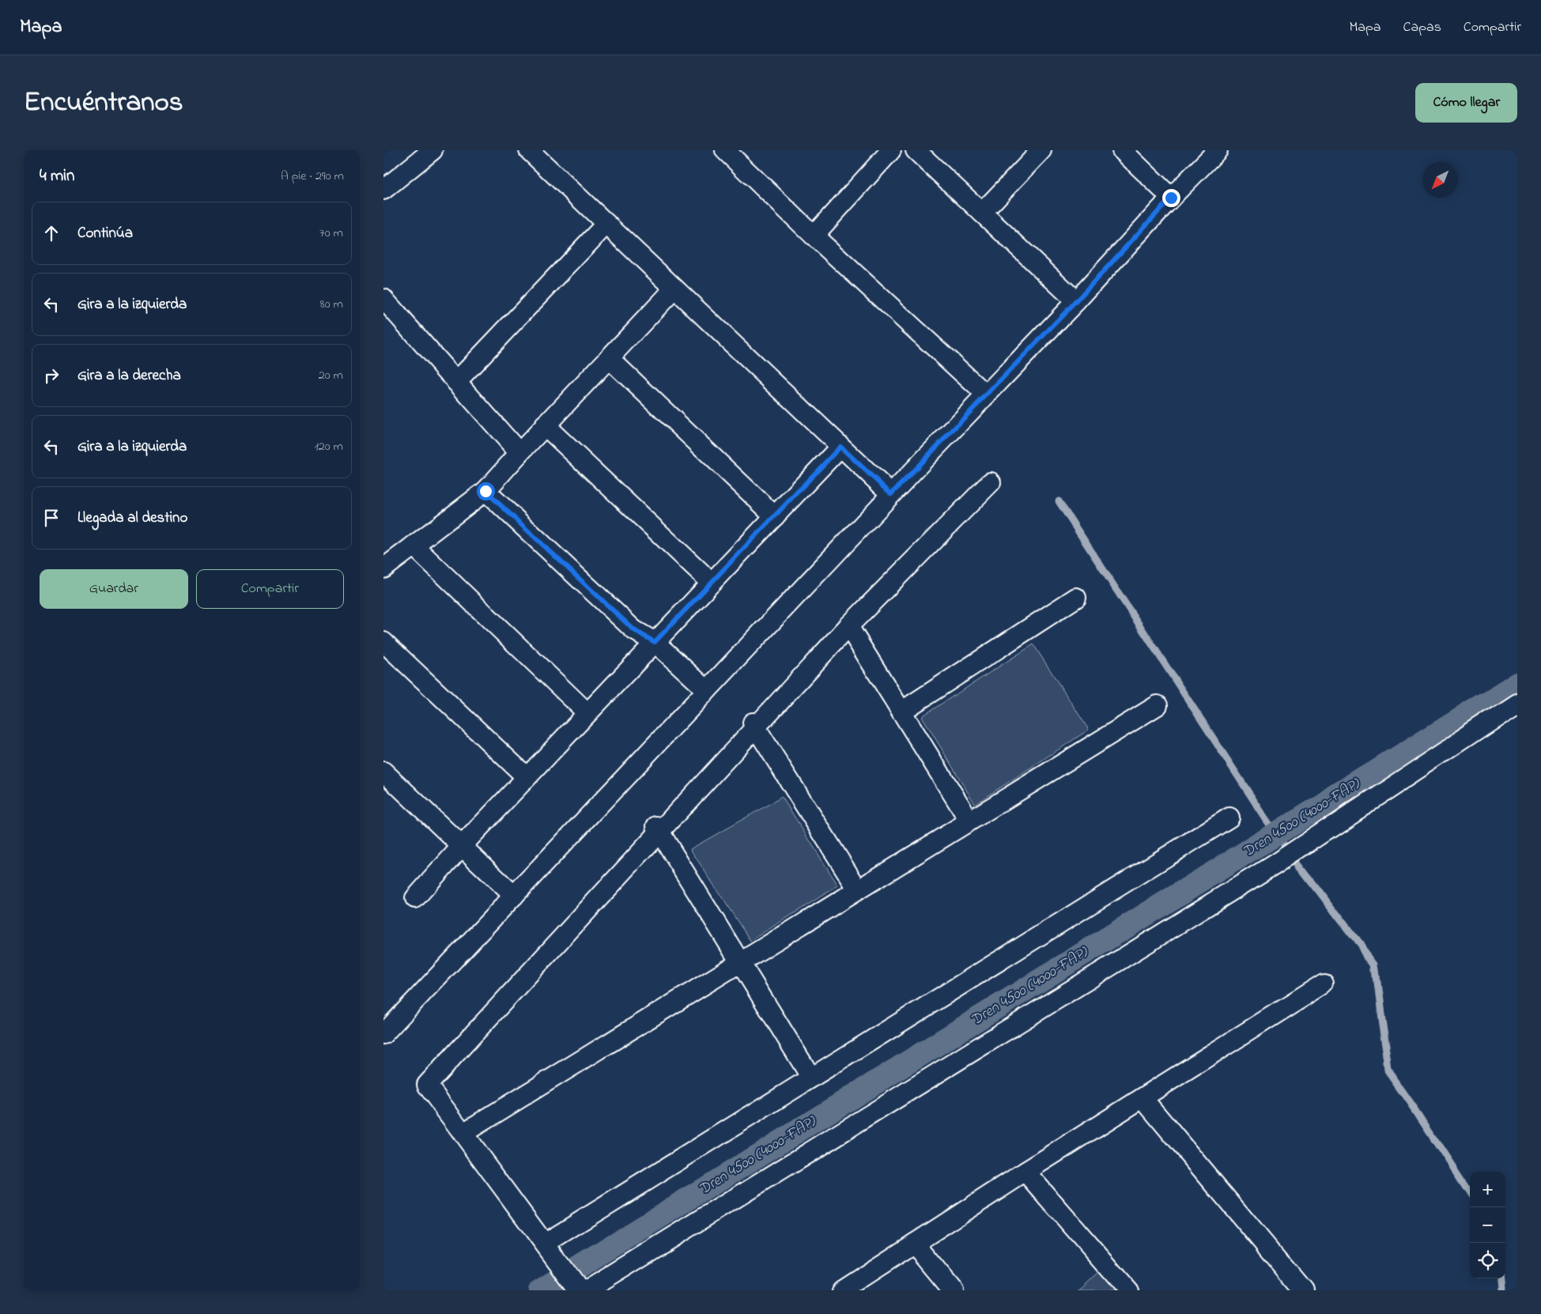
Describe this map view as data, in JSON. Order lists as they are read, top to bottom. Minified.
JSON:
{"water":["Dren 4500 (4000-FAP)"],"north":"bottom left","page":{"header":"Mapa","nav":["Mapa","Capas","Compartir"],"title":"Encuéntranos","buttons":["Cómo llegar",["Guardar","Compartir"]],"heading":["4 min","A pie · 290 m"],"list":[["Continúa","70 m"],["Gira a la izquierda","80 m"],["Gira a la derecha","20 m"],["Gira a la izquierda","120 m"],"Llegada al destino"],"map_buttons":["+","−"]}}
